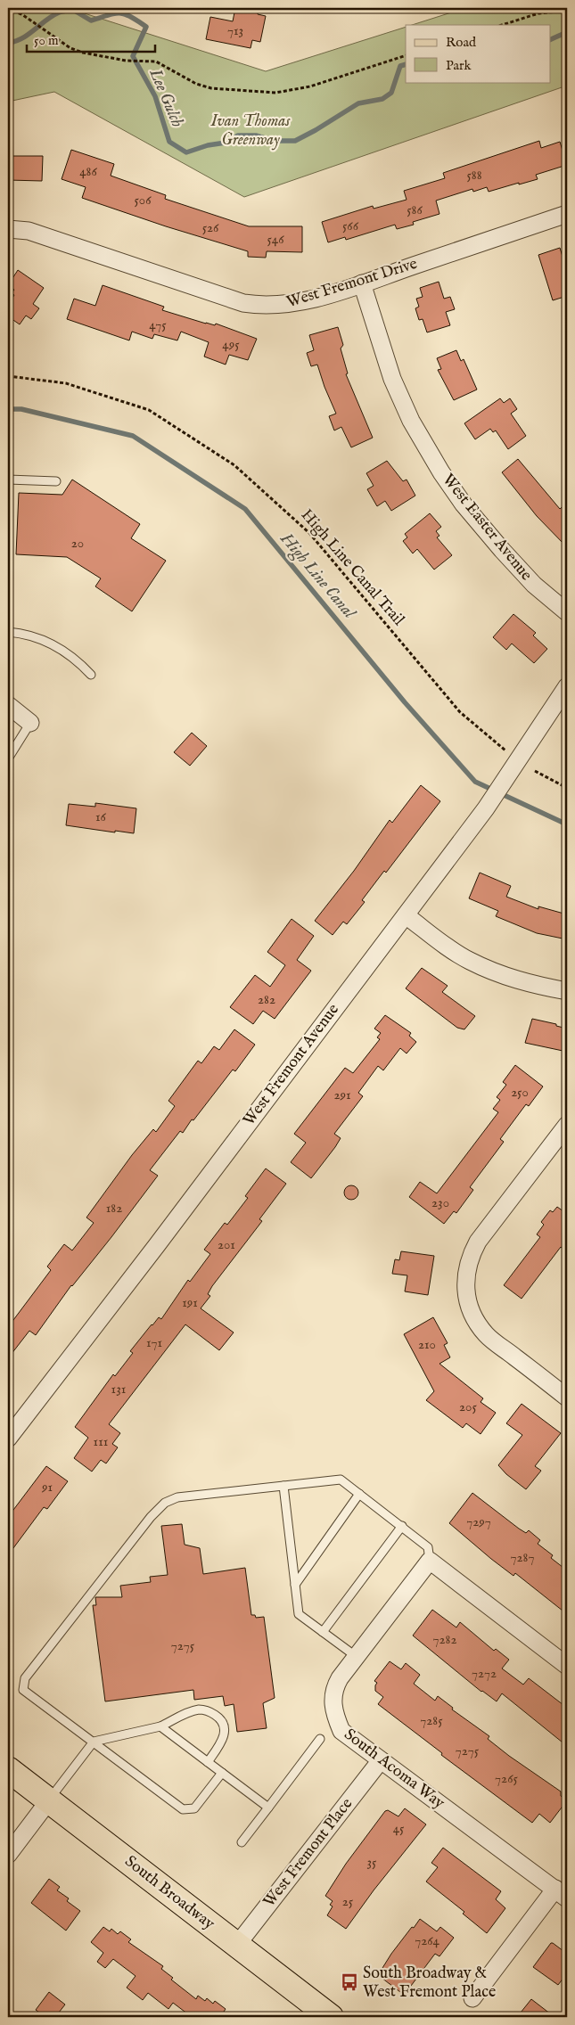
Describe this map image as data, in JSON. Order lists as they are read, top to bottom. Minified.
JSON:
{"streets":{"main road":["South Broadway"],"street":["West Fremont Drive","West Easter Avenue","West Fremont Avenue","South Acoma Way","West Fremont Place"],"path":["High Line Canal Trail"]},"crossings":[["West Fremont Drive","West Easter Avenue"],["South Acoma Way","West Fremont Place"],["West Fremont Place","South Broadway"]],"water":["Lee Gulch","High Line Canal"],"parks":["Ivan Thomas Greenway"],"places":{"bus stop":["South Broadway & West Fremont Place"]},"house_numbers":["713","486","588","506","586","566","526","546","475","495","20","16","282","250","291","230","182","201","191","171","210","131","205","111","91","7297","7287","7282","7275","7272","7285","7275","7265","45","35","25","7264"],"legend":["Road","Park"],"scale_bar":"50 m"}
